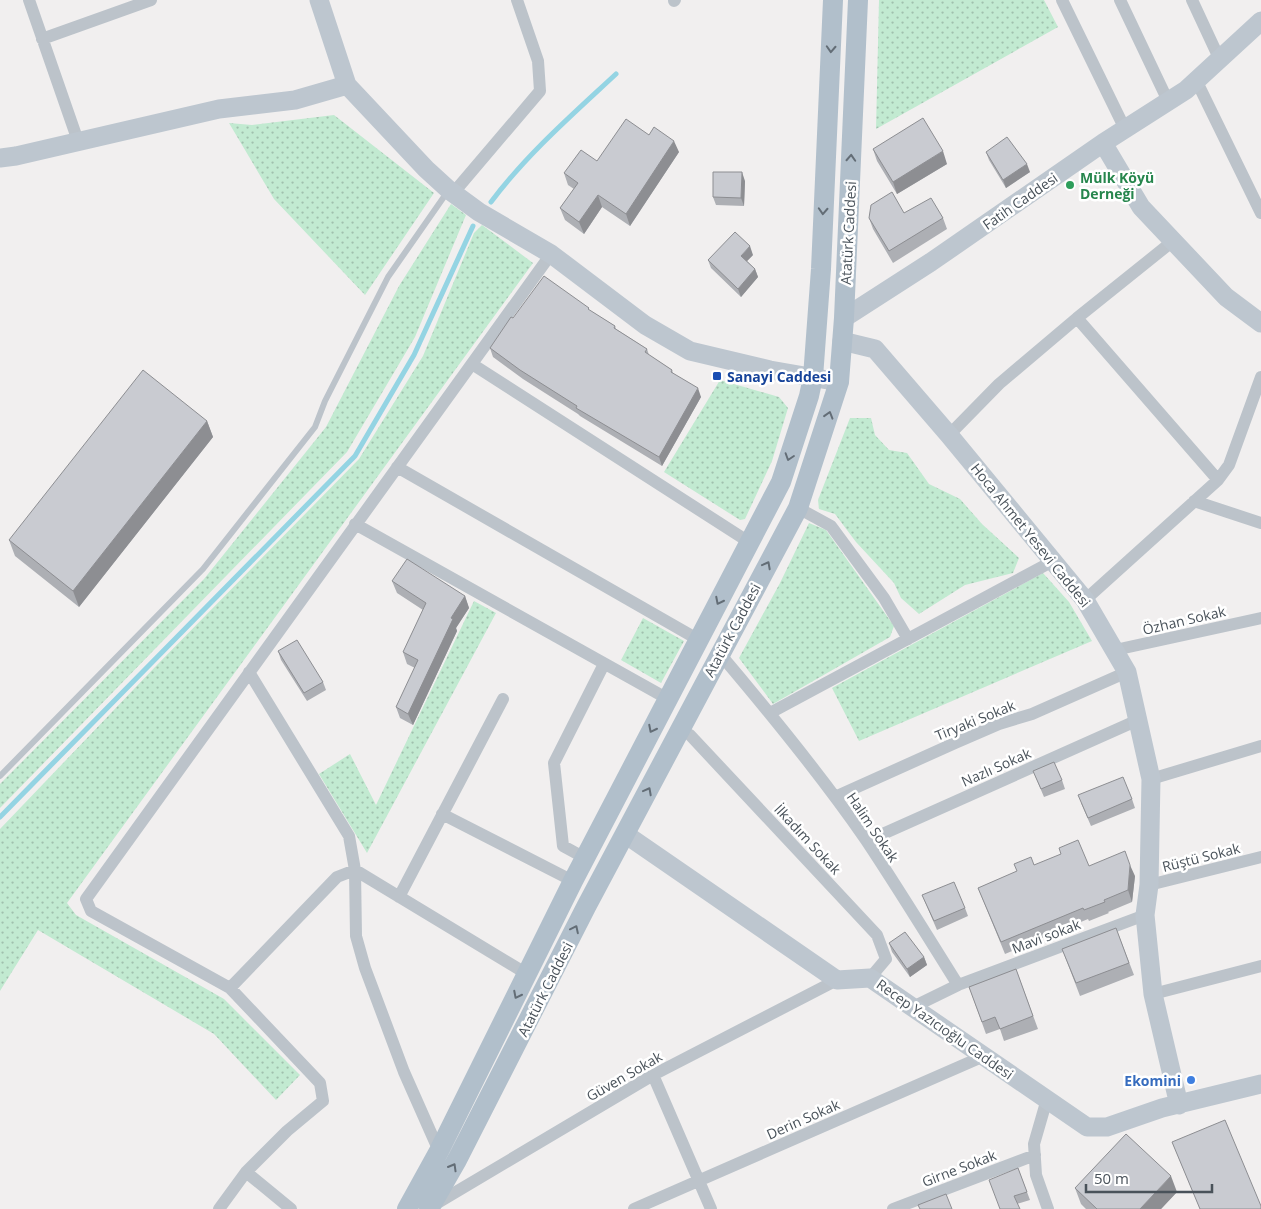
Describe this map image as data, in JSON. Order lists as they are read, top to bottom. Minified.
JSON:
{"streets":{"main road":["Atatürk Caddesi"],"street":["Fatih Caddesi","Hoca Ahmet Yesevi Caddesi","Özhan Sokak","Tiryaki Sokak","Nazlı Sokak","Halim Sokak","İlkadım Sokak","Rüştü Sokak","Mavi sokak","Recep Yazıcıoğlu Caddesi","Güven Sokak","Derin Sokak","Girne Sokak"]},"crossings":[["Fatih Caddesi","Atatürk Caddesi"],["Atatürk Caddesi","Hoca Ahmet Yesevi Caddesi"],["Atatürk Caddesi","Halim Sokak"],["Atatürk Caddesi","İlkadım Sokak"],["Atatürk Caddesi","Güven Sokak"],["Hoca Ahmet Yesevi Caddesi","Özhan Sokak"],["Hoca Ahmet Yesevi Caddesi","Tiryaki Sokak"],["Hoca Ahmet Yesevi Caddesi","Nazlı Sokak"],["Hoca Ahmet Yesevi Caddesi","Rüştü Sokak"],["Hoca Ahmet Yesevi Caddesi","Mavi sokak"],["Hoca Ahmet Yesevi Caddesi","Recep Yazıcıoğlu Caddesi"],["Tiryaki Sokak","Halim Sokak"],["Nazlı Sokak","Halim Sokak"],["Halim Sokak","Mavi sokak"],["İlkadım Sokak","Recep Yazıcıoğlu Caddesi"],["Recep Yazıcıoğlu Caddesi","Güven Sokak"],["Recep Yazıcıoğlu Caddesi","Derin Sokak"]],"places":{"other":["Mülk Köyü Derneği","Ekomini"],"transit":["Sanayi Caddesi"]},"scale_bar":"50 m"}
